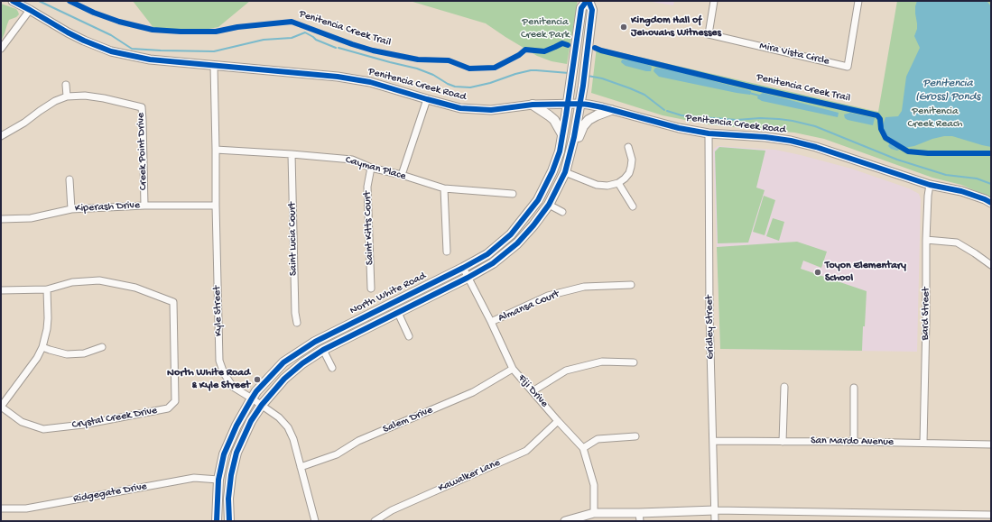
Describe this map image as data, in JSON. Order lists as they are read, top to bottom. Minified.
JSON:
{"streets":{"main road":["North White Road"],"street":["Mira Vista Circle","Penitencia Creek Road","Creek Point Drive","Cayman Place","Kiperash Drive","Saint Kitts Court","Saint Lucia Court","Almansa Court","Kyle Street","Bard Street","Gridley Street","Fiji Drive","Crystal Creek Drive","Salem Drive","San Mardo Avenue","Kawalker Lane","Ridgegate Drive"],"cycle path":["Penitencia Creek Trail"]},"crossings":[["Penitencia Creek Road","North White Road"],["Penitencia Creek Road","Kyle Street"],["Penitencia Creek Road","Bard Street"],["Penitencia Creek Road","Gridley Street"],["Creek Point Drive","Kiperash Drive"],["Cayman Place","Saint Kitts Court"],["Cayman Place","Saint Lucia Court"],["Cayman Place","Kyle Street"],["Kiperash Drive","Kyle Street"],["North White Road","Kyle Street"],["North White Road","Fiji Drive"],["North White Road","Ridgegate Drive"],["Almansa Court","Fiji Drive"],["Kyle Street","Salem Drive"],["Bard Street","San Mardo Avenue"],["Gridley Street","San Mardo Avenue"],["Fiji Drive","Salem Drive"],["Fiji Drive","Kawalker Lane"]],"water":["Penitencia (Gross) Ponds"],"parks":["Penitencia Creek Park","Penitencia Creek Reach"],"places":["Kingdom Hall of Jehovahs Witnesses","Toyon Elementary School","North White Road & Kyle Street"]}
